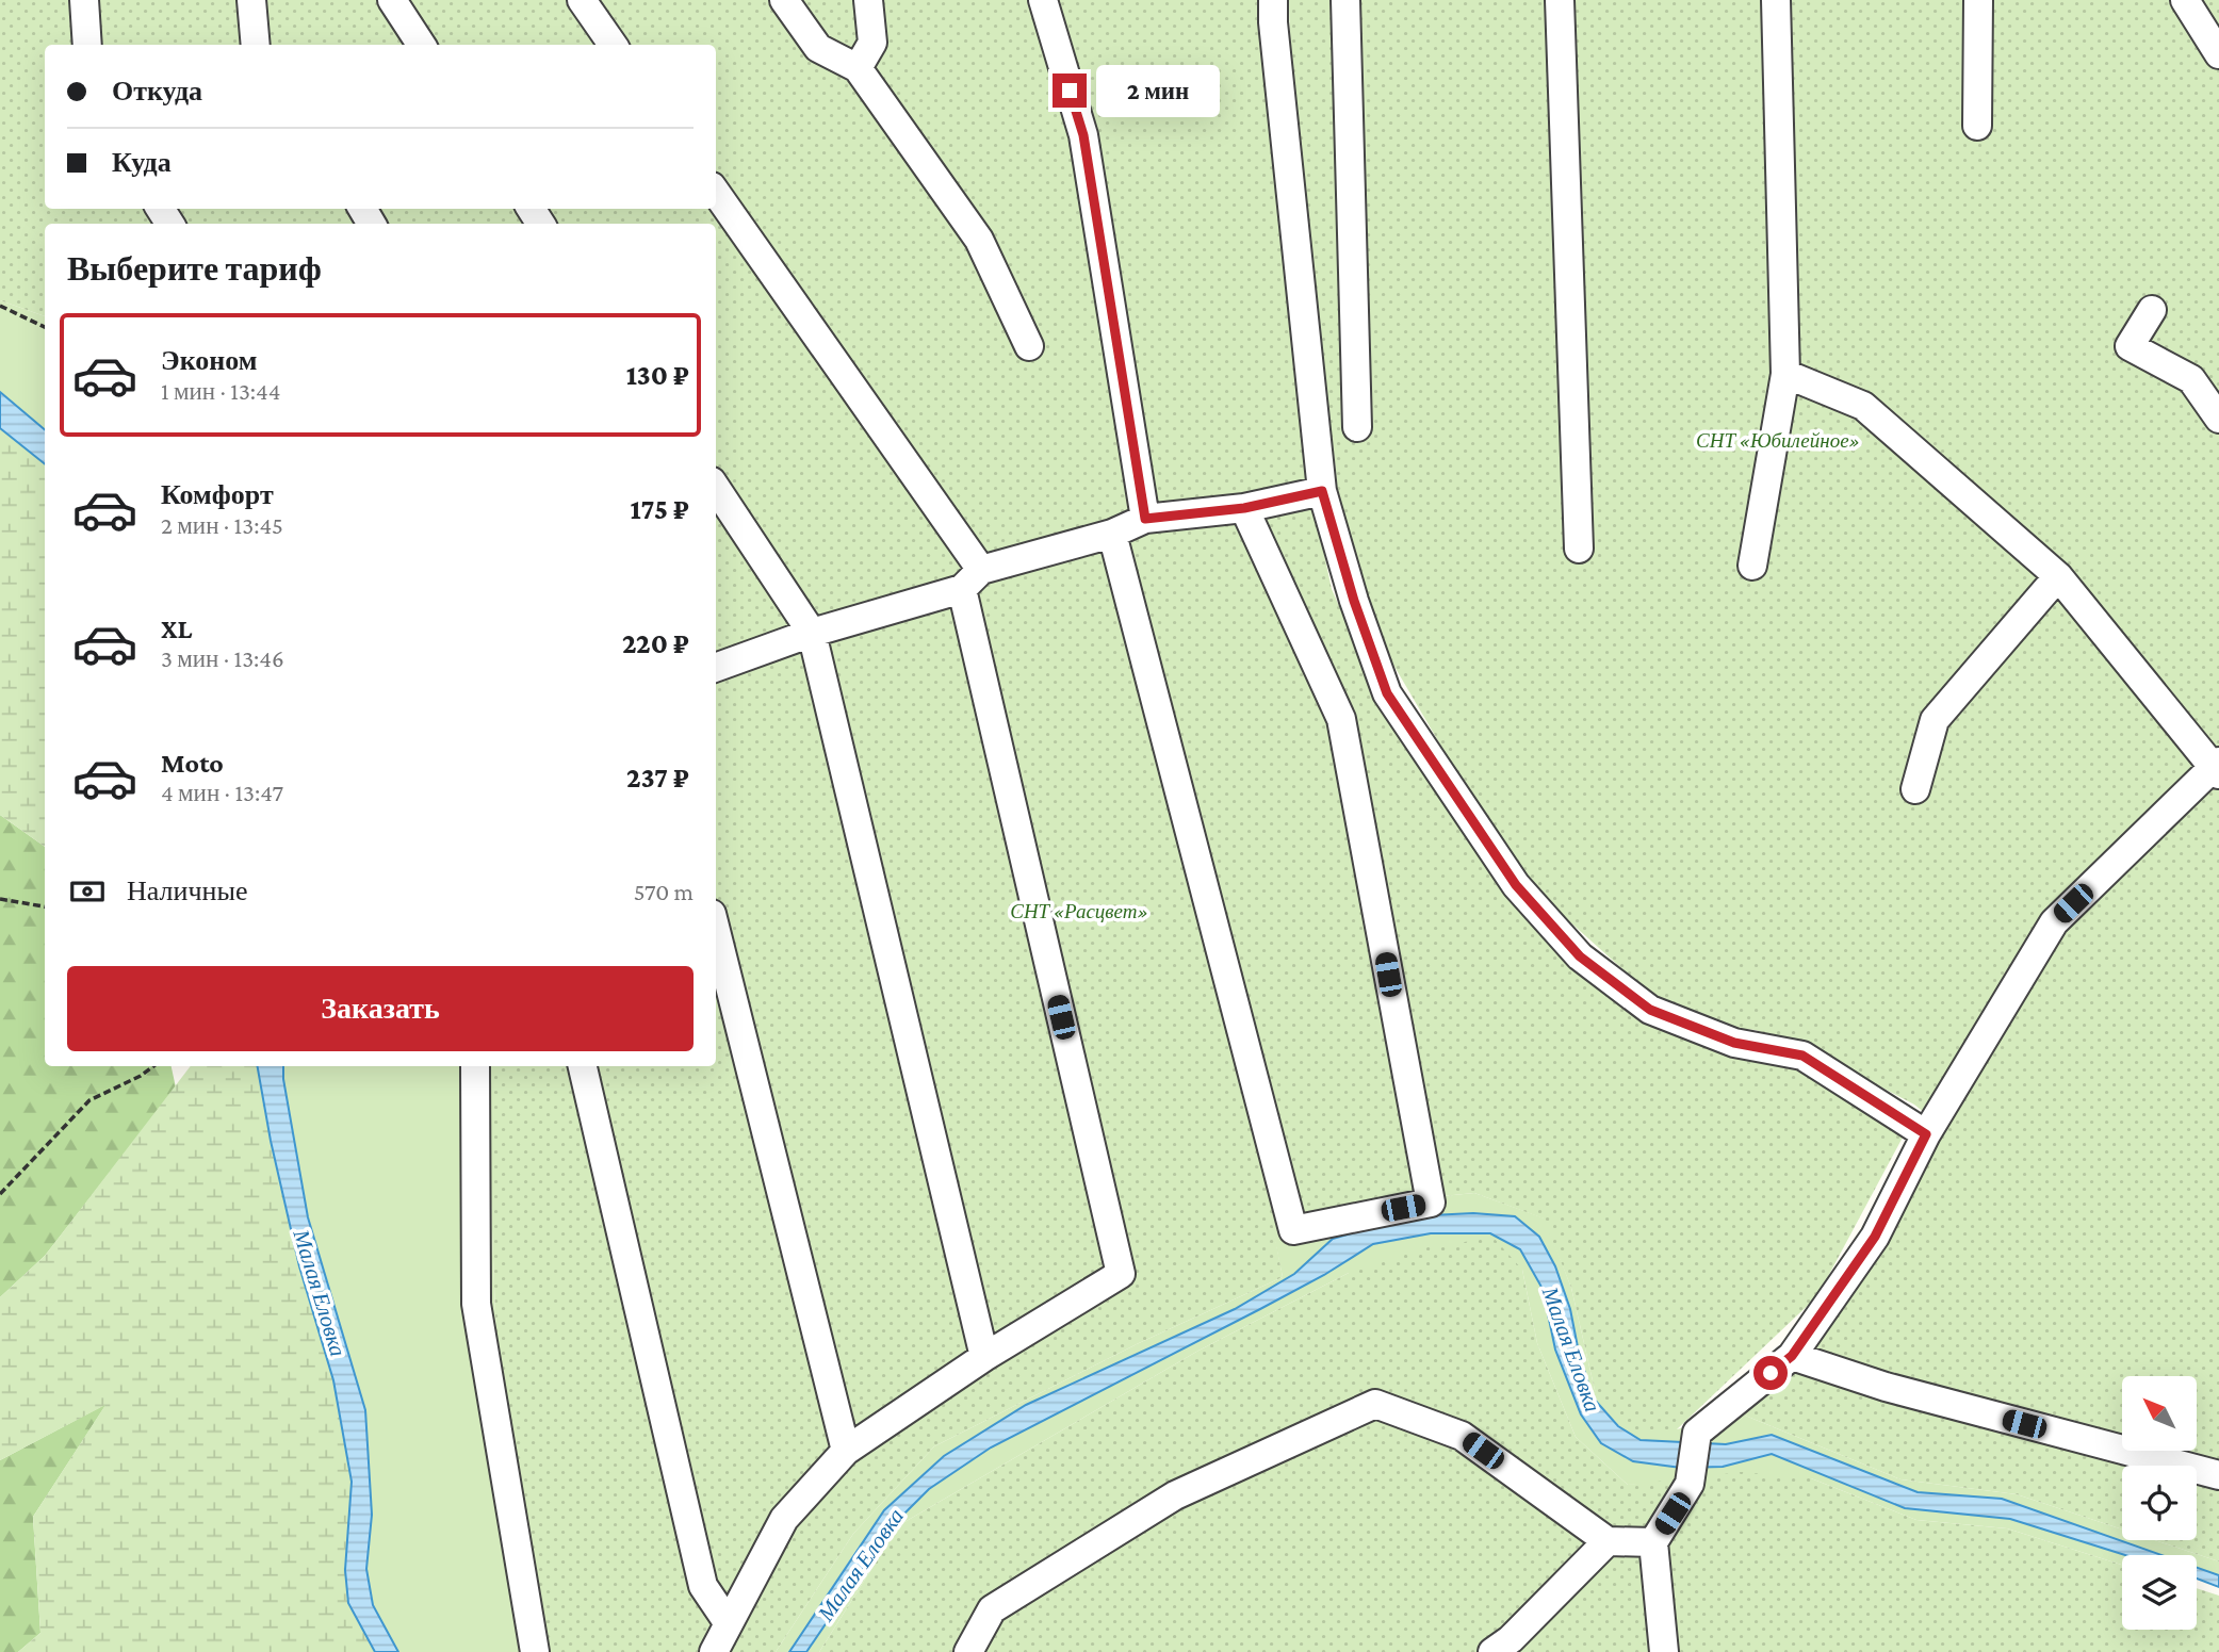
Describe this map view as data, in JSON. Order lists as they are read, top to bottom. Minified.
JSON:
{"water":["Малая Еловка"],"parks":["СНТ «Юбилейное»","СНТ «Расцвет»"],"north":"top left","page":{"banner":["Откуда","Куда"],"bubble":"2 мин","heading":"Выберите тариф","list":[{"name":"Эконом","note":"1 мин · 13:44","value":"130 ₽"},{"name":"Комфорт","note":"2 мин · 13:45","value":"175 ₽"},{"name":"XL","note":"3 мин · 13:46","value":"220 ₽"},{"name":"Moto","note":"4 мин · 13:47","value":"237 ₽"}],"pay":["Наличные","570 m"],"buttons":"Заказать"}}
